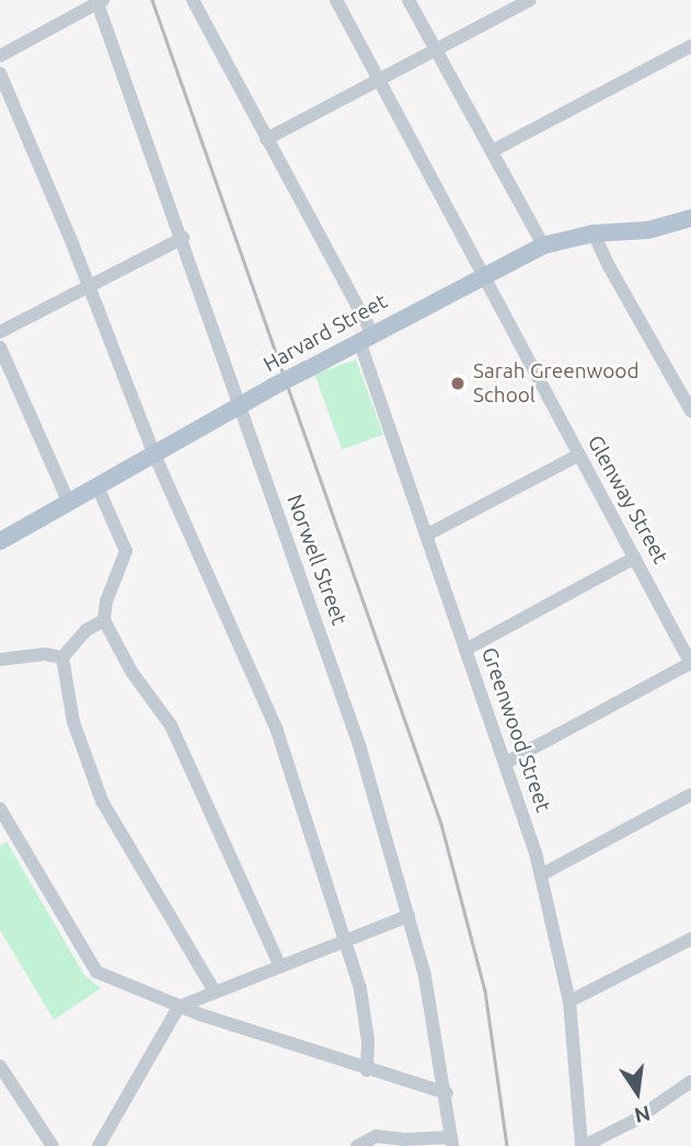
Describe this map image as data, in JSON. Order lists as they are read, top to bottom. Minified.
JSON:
{"streets":{"main road":["Harvard Street"],"street":["Glenway Street","Norwell Street","Greenwood Street"]},"crossings":[["Harvard Street","Glenway Street"],["Harvard Street","Norwell Street"],["Harvard Street","Greenwood Street"]],"places":["Sarah Greenwood School"],"north":"bottom"}
